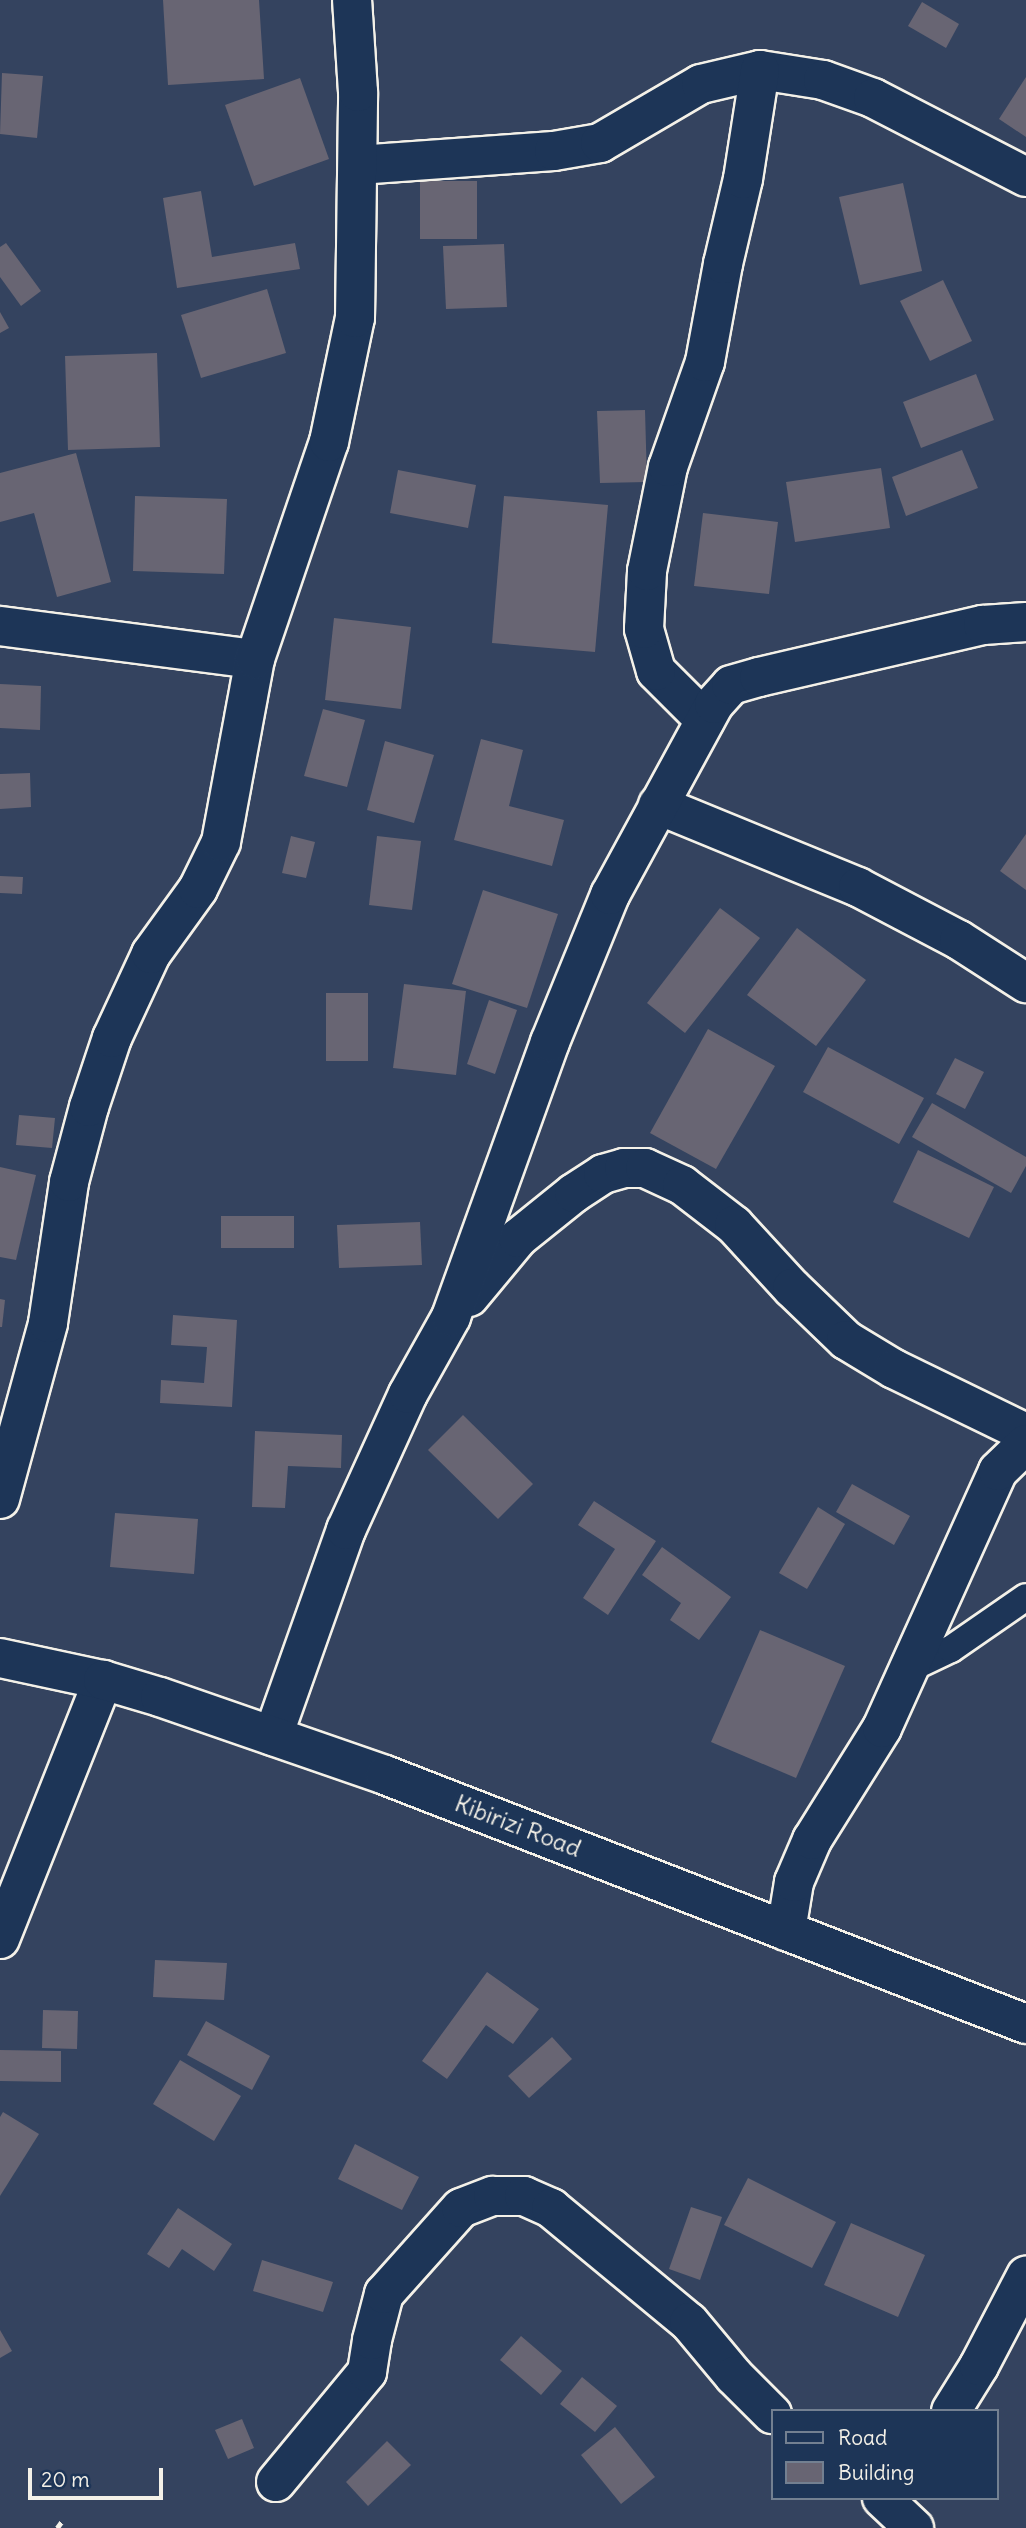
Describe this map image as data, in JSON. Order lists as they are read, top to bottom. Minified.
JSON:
{"streets":{"street":["Kibirizi Road"]},"legend":["Road","Building"],"scale_bar":"20 m"}
